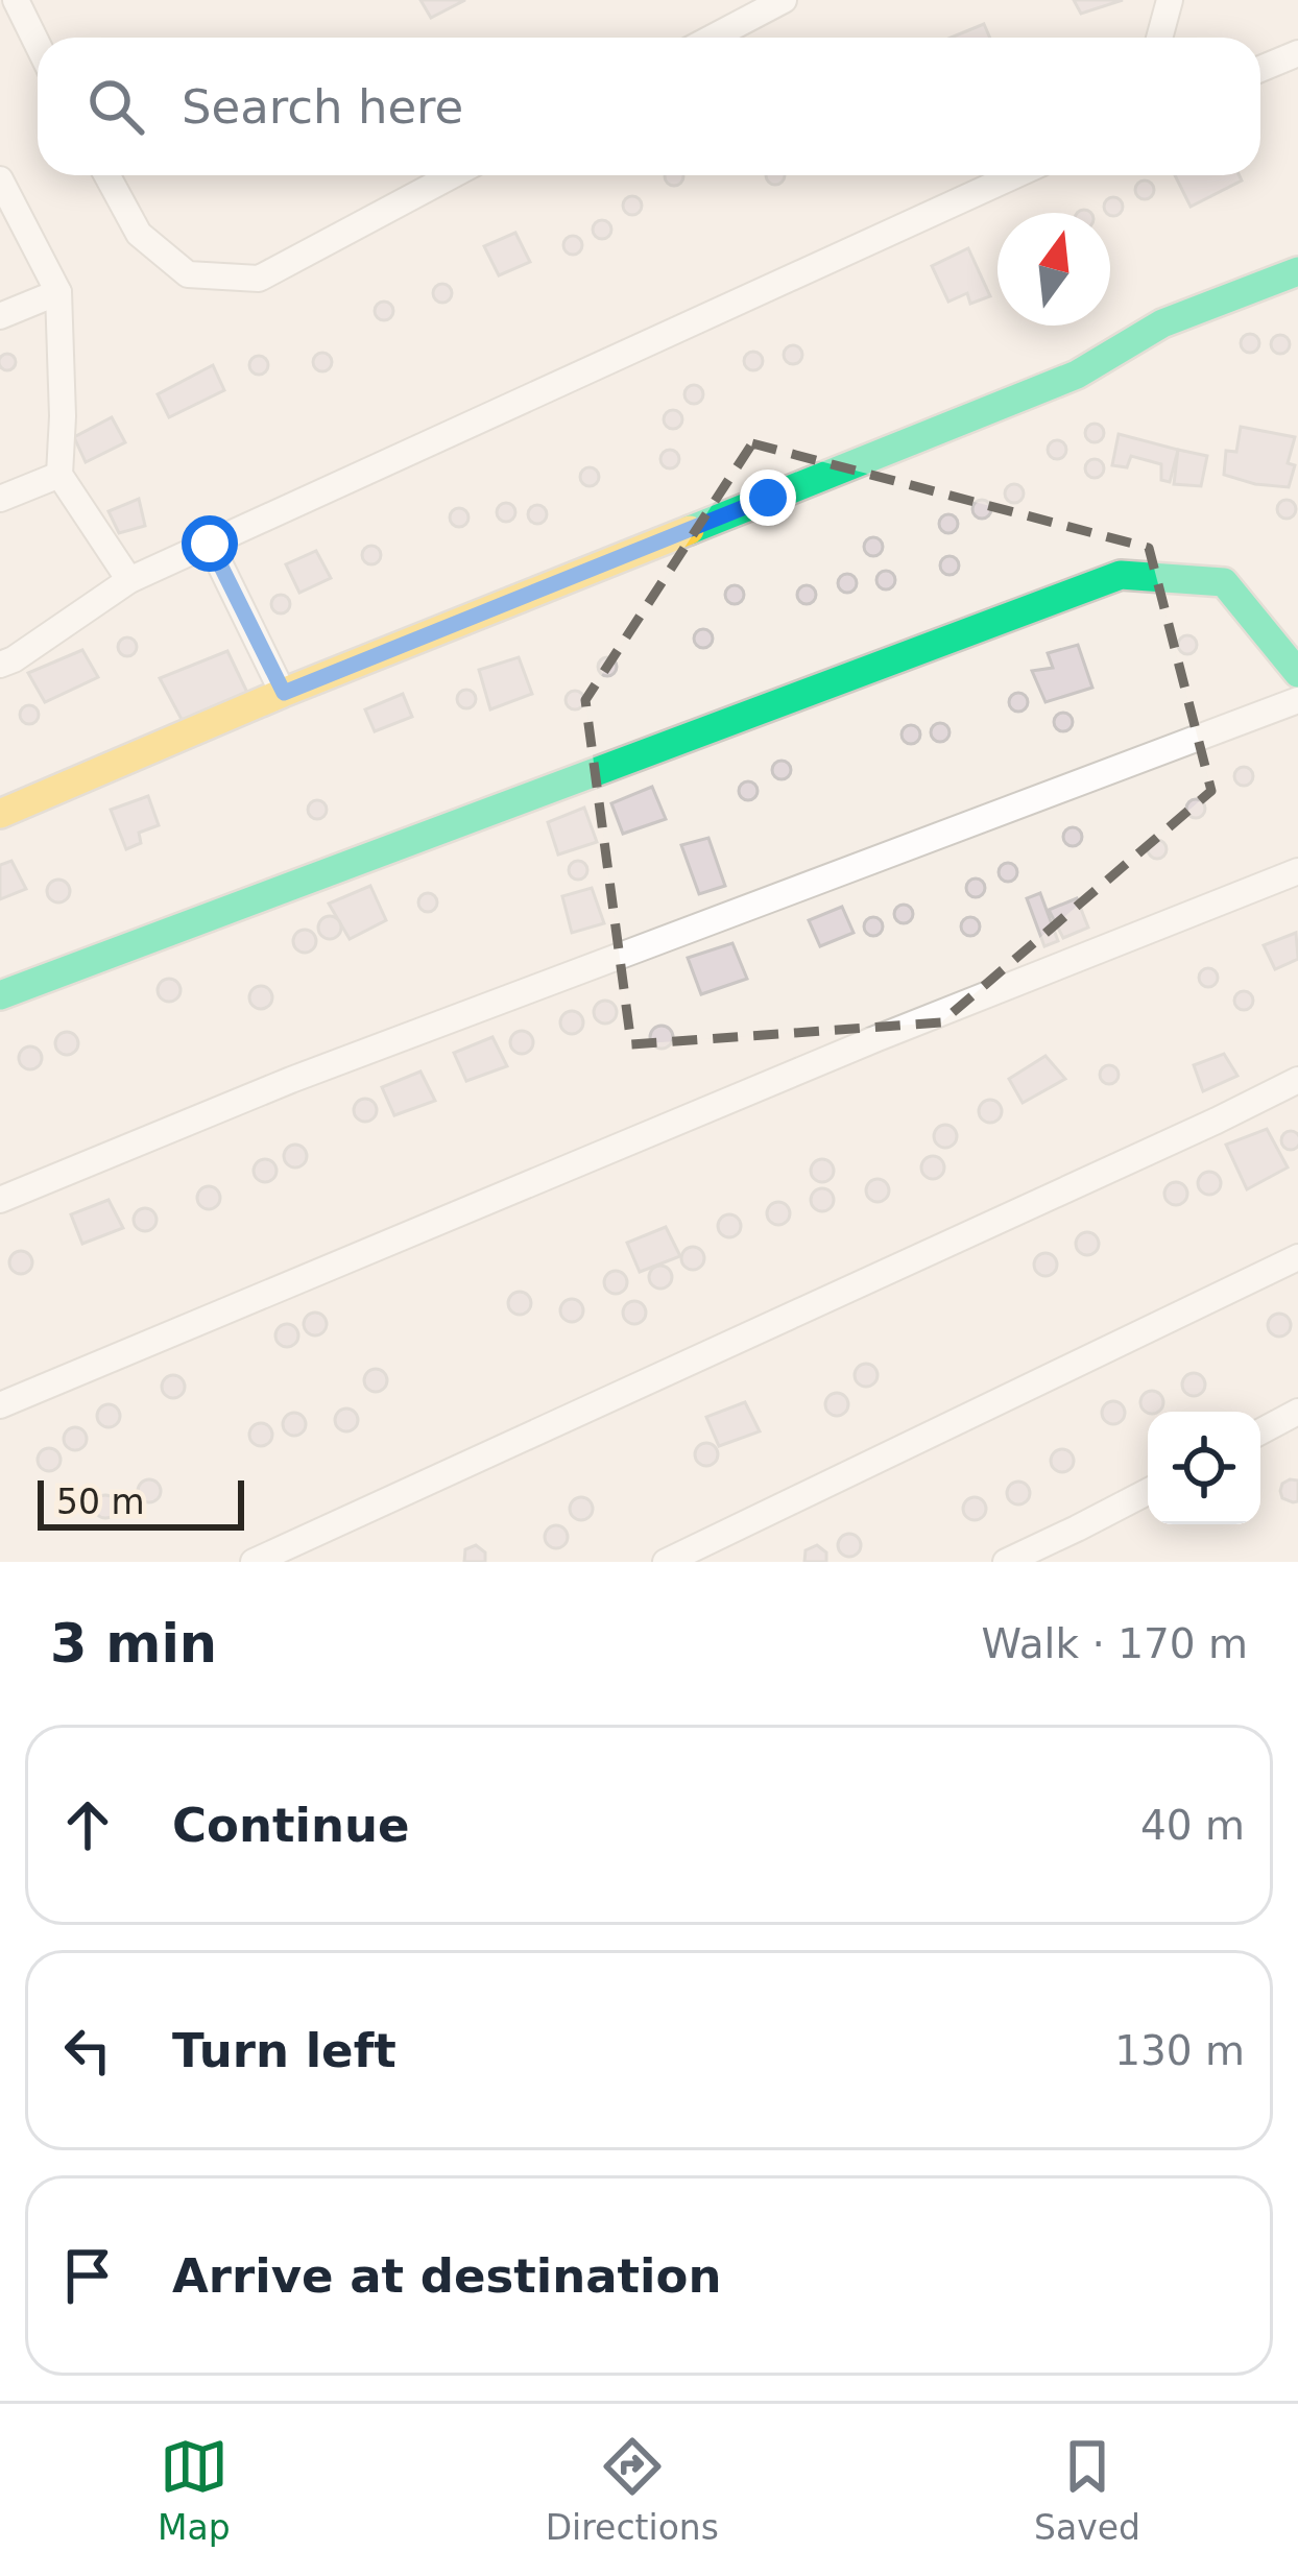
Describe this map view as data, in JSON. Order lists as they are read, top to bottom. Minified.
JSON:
{"scale_bar":"50 m","north":"top","page":{"search":"Search here","scale":"50 m","heading":["3 min","Walk · 170 m"],"list":[["Continue","40 m"],["Turn left","130 m"],"Arrive at destination"],"nav":["Map","Directions","Saved"]}}
